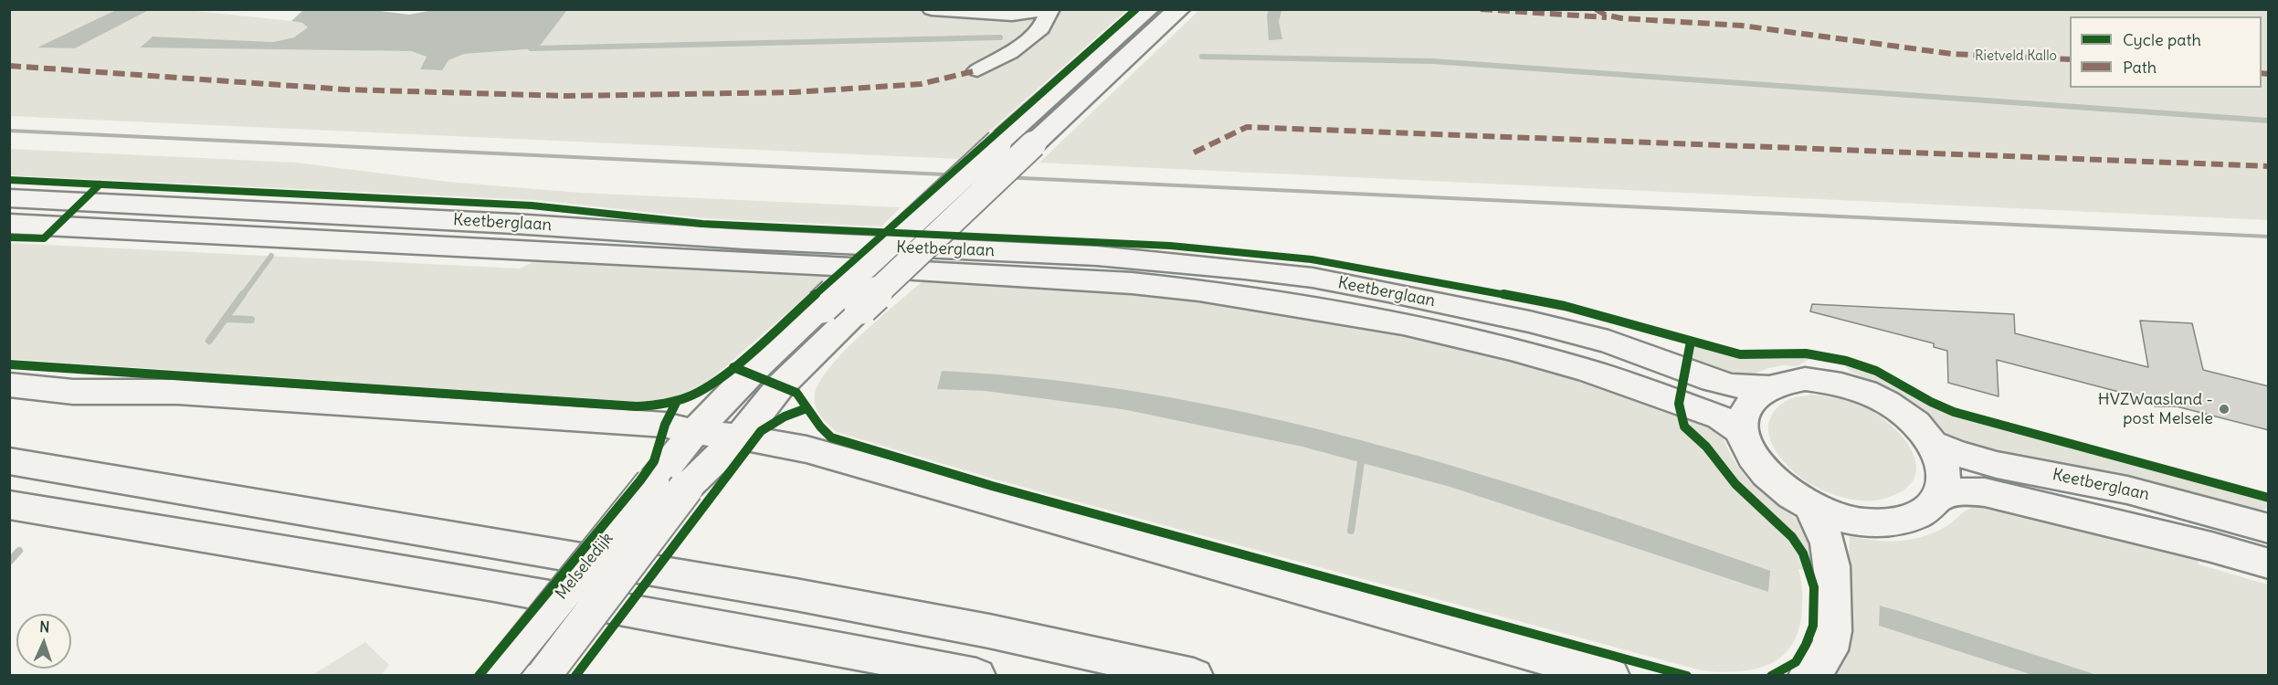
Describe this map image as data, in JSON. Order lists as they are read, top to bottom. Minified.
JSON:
{"streets":{"main road":["Keetberglaan","Melseledijk"]},"parks":["Rietveld Kallo"],"places":["HVZWaasland - post Melsele"],"legend":["Cycle path","Path"],"north":"top"}
